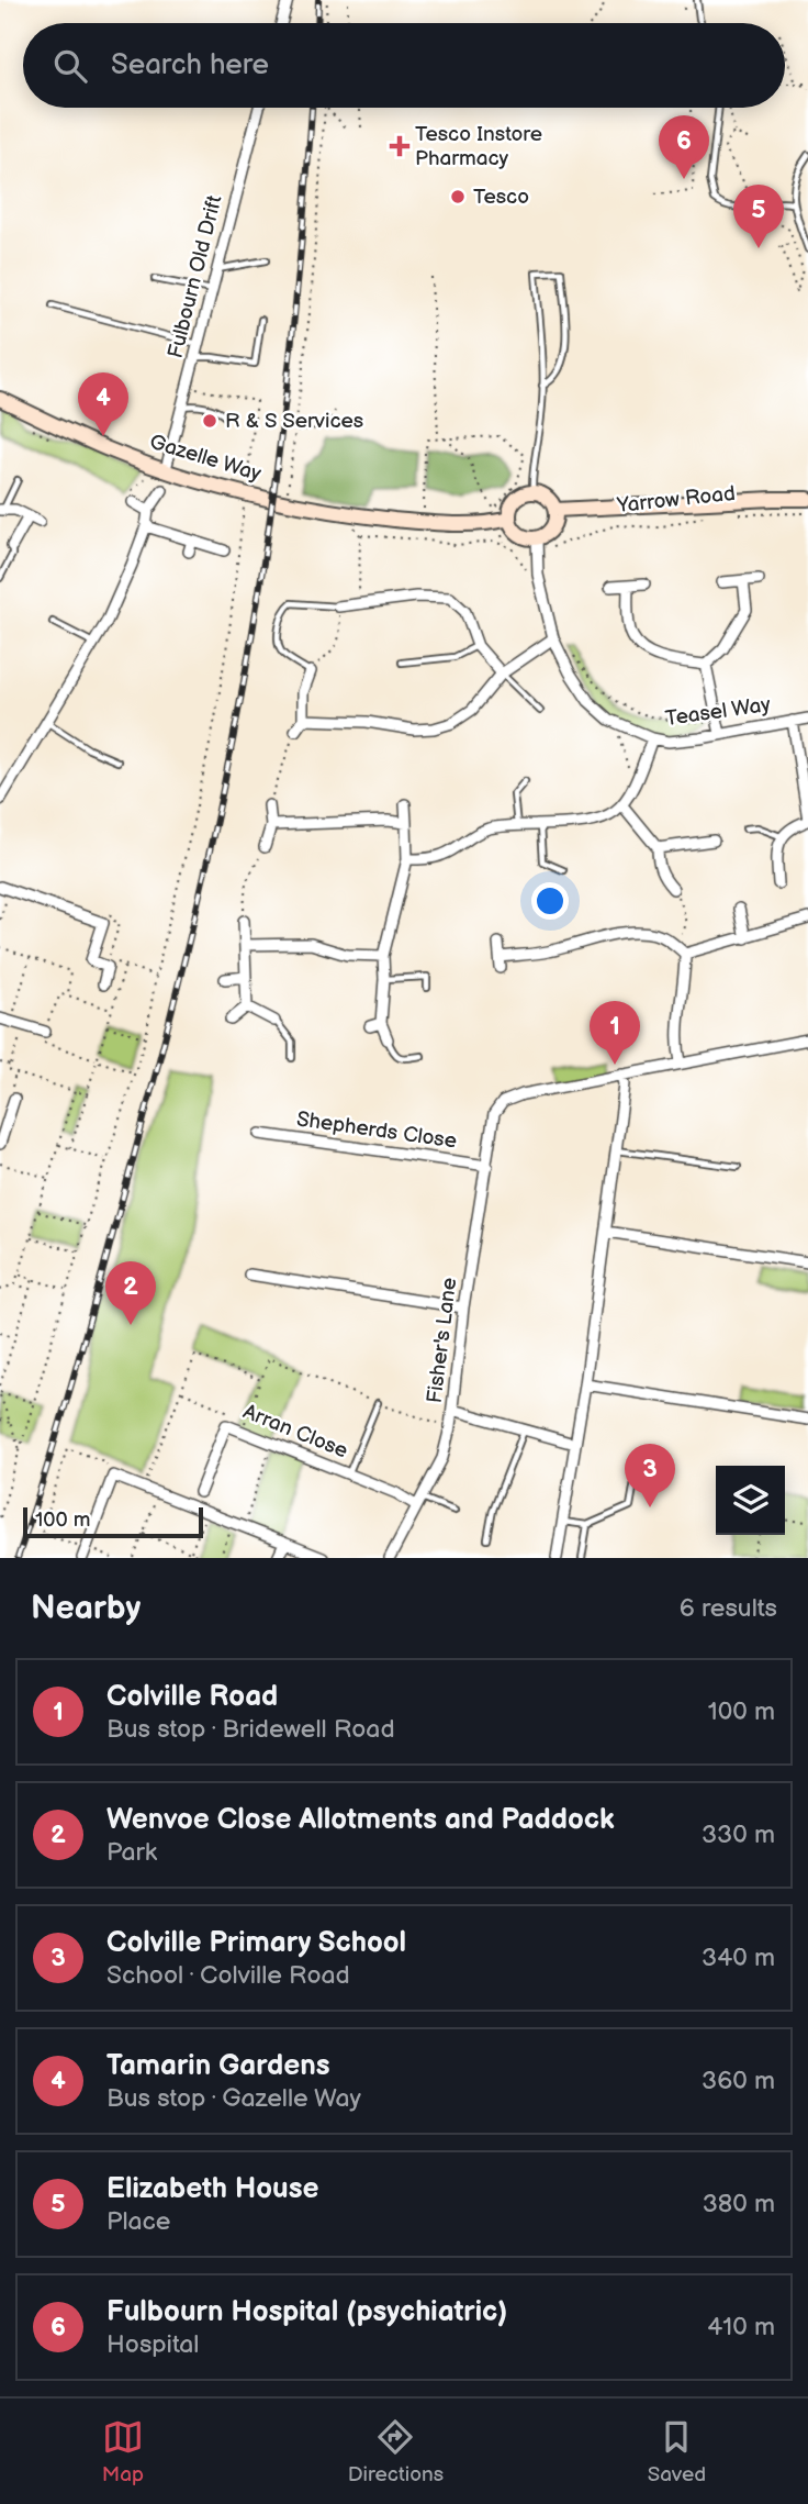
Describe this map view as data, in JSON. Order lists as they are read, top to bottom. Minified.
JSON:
{"streets":{"street":["Fulbourn Old Drift","Gazelle Way","Yarrow Road","Teasel Way","Shepherds Close","Fisher's Lane","Arran Close"]},"crossings":[["Fulbourn Old Drift","Gazelle Way"],["Yarrow Road","Teasel Way"],["Shepherds Close","Fisher's Lane"],["Fisher's Lane","Arran Close"]],"places":{"health":["Tesco Instore Pharmacy"],"other":["Tesco","R & S Services"]},"scale_bar":"100 m","page":{"search":"Search here","pins":["6","5","4","1","2","3"],"scale":"100 m","heading":["Nearby","6 results"],"list":[{"mark":"1","name":"Colville Road","note":"Bus stop · Bridewell Road","value":"100 m"},{"mark":"2","name":"Wenvoe Close Allotments and Paddock","note":"Park","value":"330 m"},{"mark":"3","name":"Colville Primary School","note":"School · Colville Road","value":"340 m"},{"mark":"4","name":"Tamarin Gardens","note":"Bus stop · Gazelle Way","value":"360 m"},{"mark":"5","name":"Elizabeth House","note":"Place","value":"380 m"},{"mark":"6","name":"Fulbourn Hospital (psychiatric)","note":"Hospital","value":"410 m"}],"nav":["Map","Directions","Saved"]}}
